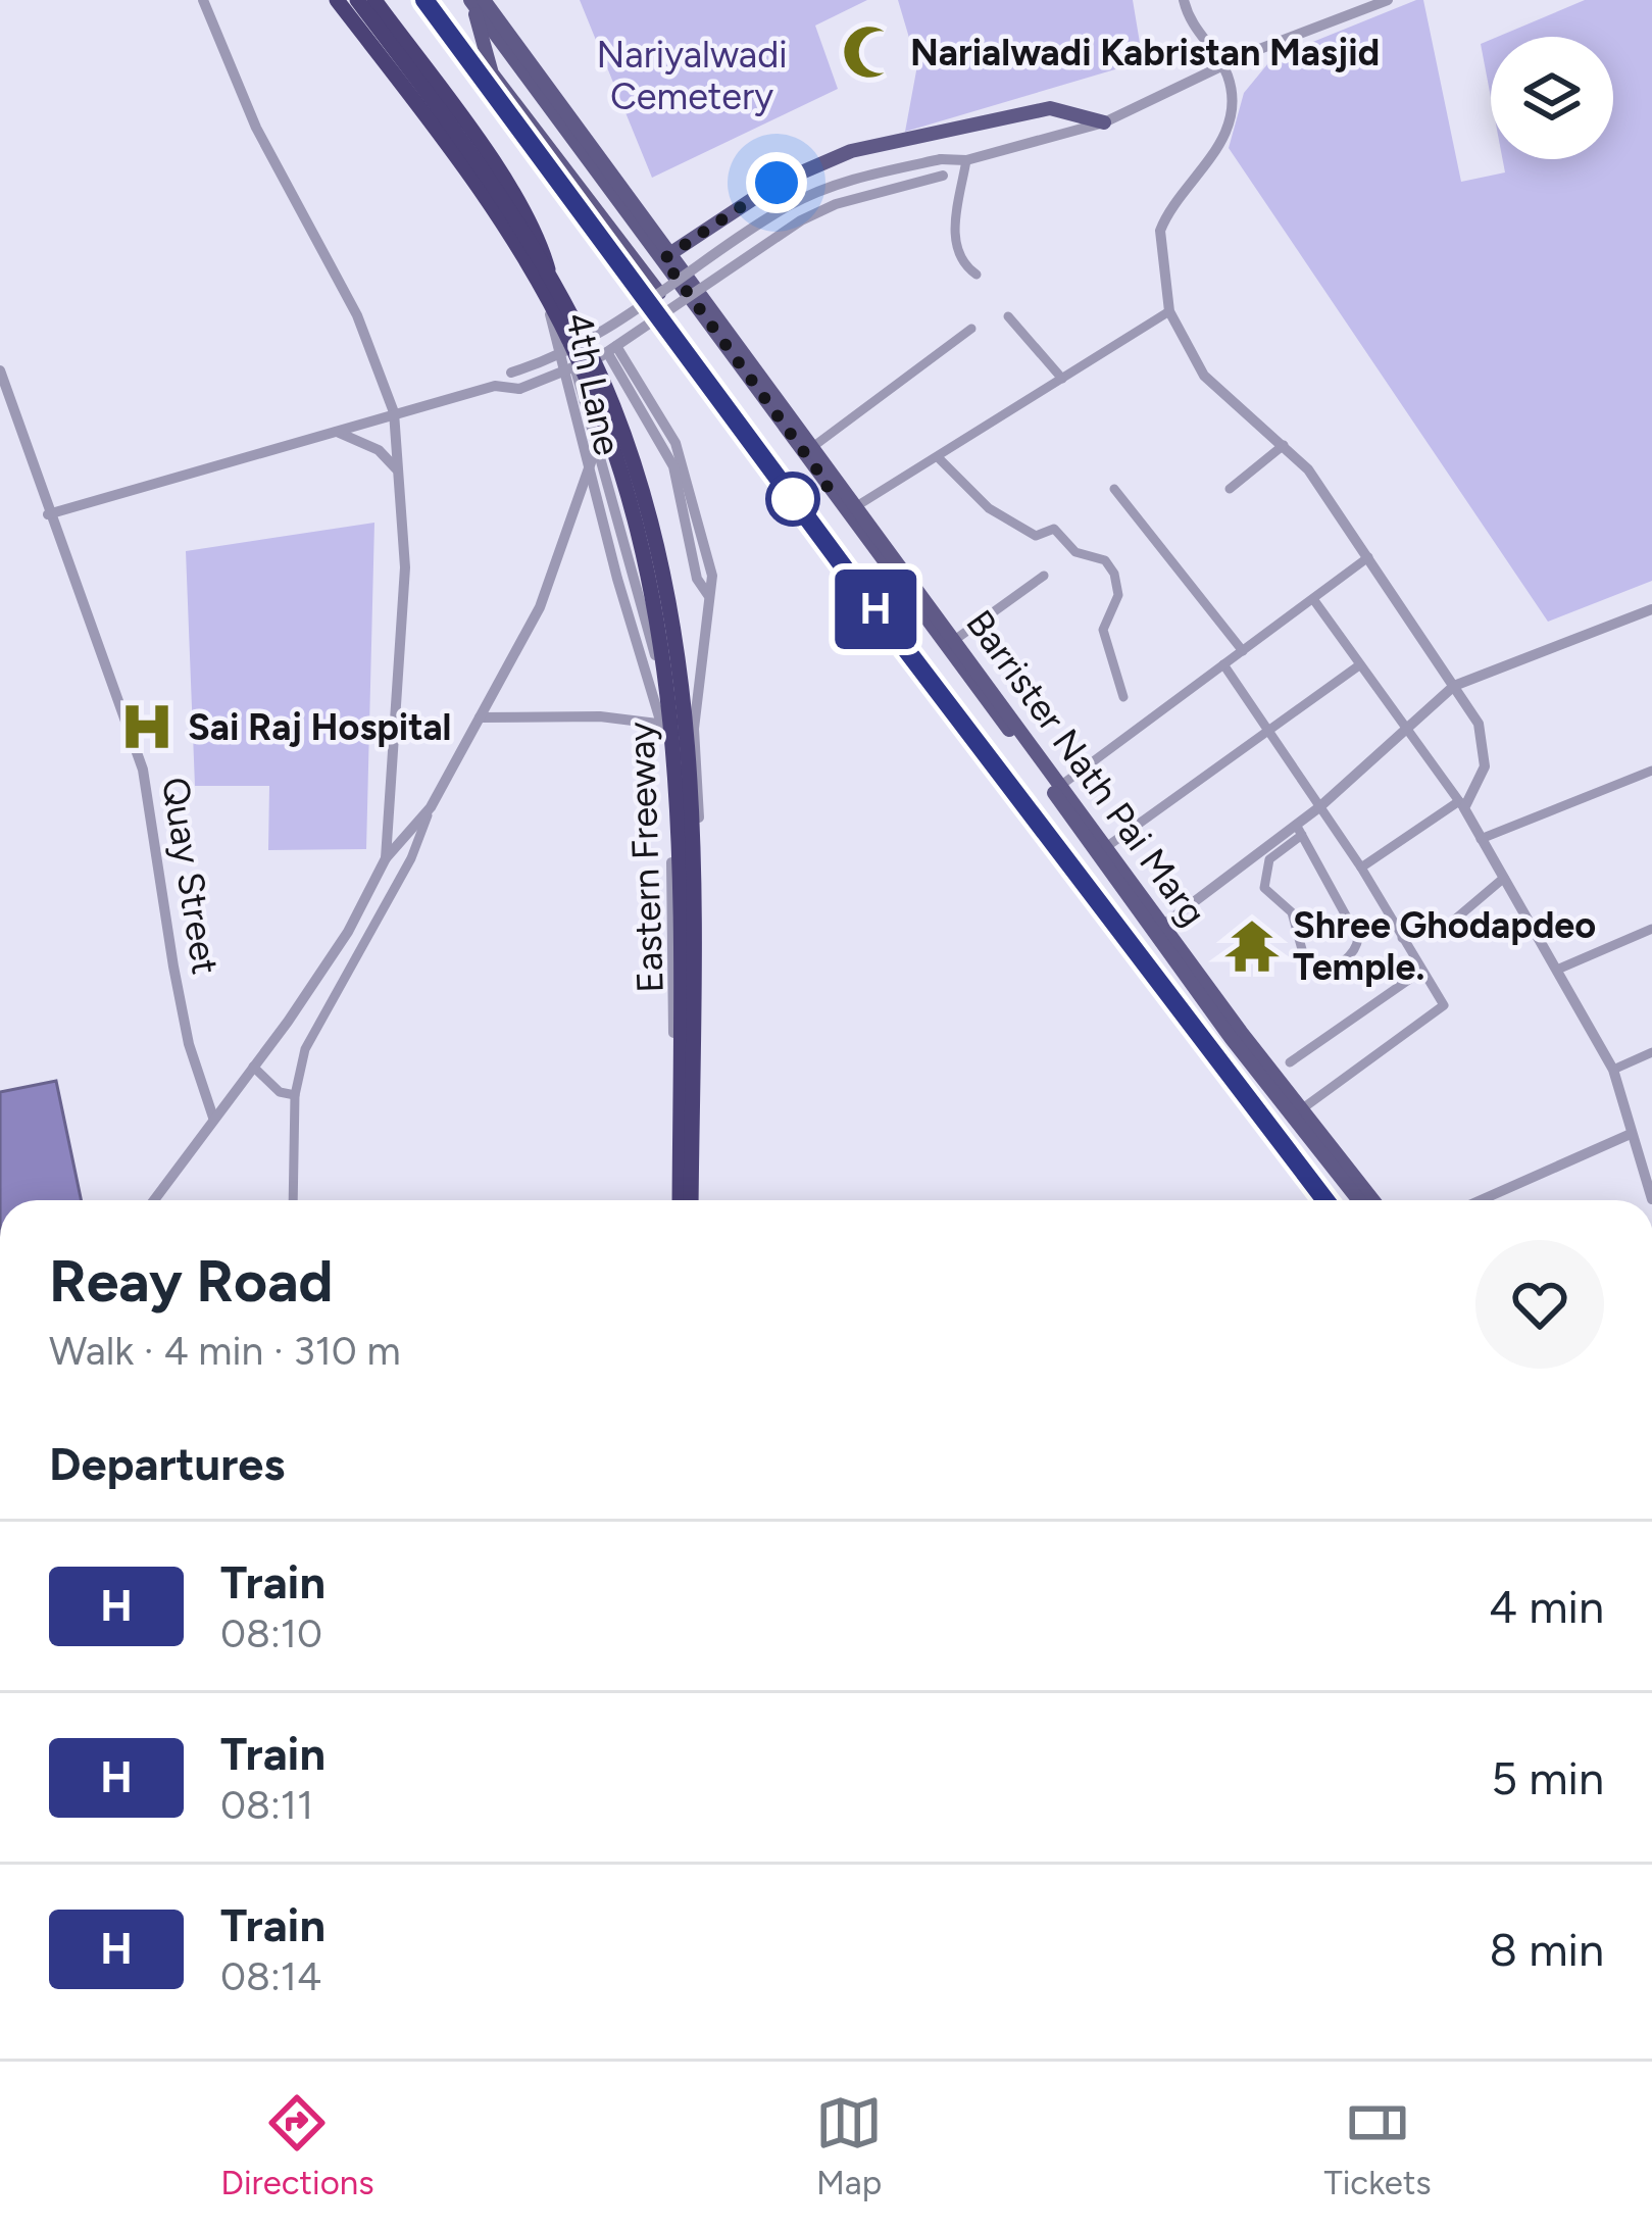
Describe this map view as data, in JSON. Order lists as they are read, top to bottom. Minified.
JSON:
{"streets":{"highway":["Eastern Freeway"],"main road":["Barrister Nath Pai Marg"],"street":["4th Lane","Quay Street"]},"crossings":[["4th Lane","Eastern Freeway"]],"parks":["Nariyalwadi Cemetery"],"places":{"mosque":["Narialwadi Kabristan Masjid"],"hospital":["Sai Raj Hospital"],"temple":["Shree Ghodapdeo Temple."]},"page":{"on_map":"H","heading":[["Reay Road","Walk · 4 min · 310 m"],"Departures"],"list":[{"mark":"H","name":"Train","note":"08:10","value":"4 min"},{"mark":"H","name":"Train","note":"08:11","value":"5 min"},{"mark":"H","name":"Train","note":"08:14","value":"8 min"}],"tabs":["Directions","Map","Tickets"]}}
